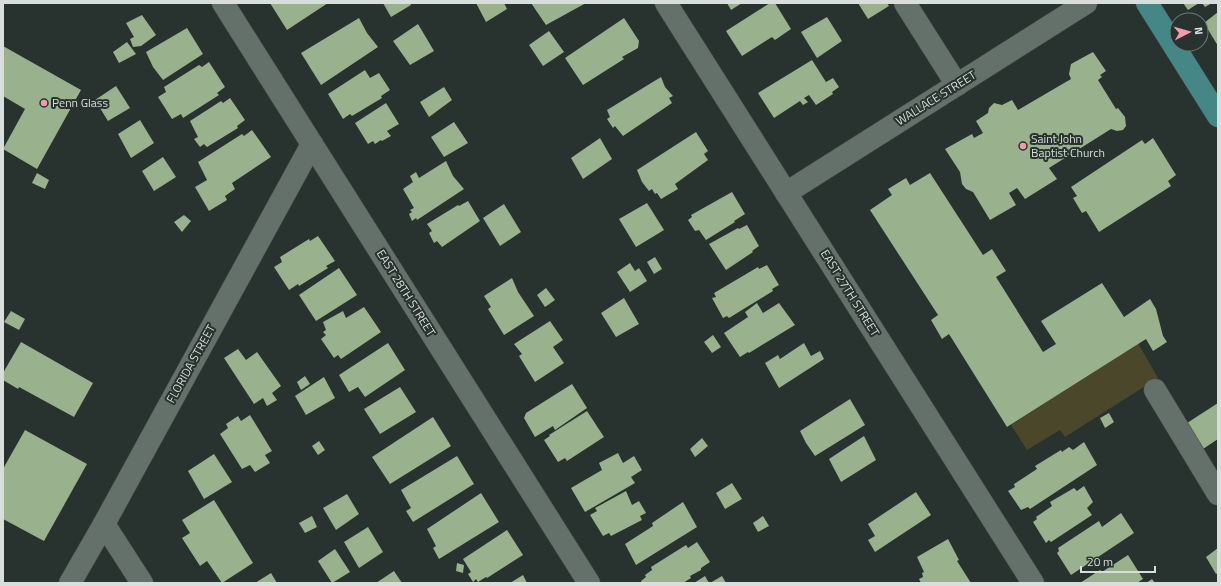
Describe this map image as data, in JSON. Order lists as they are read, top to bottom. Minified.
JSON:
{"streets":{"street":["WALLACE STREET","EAST 28TH STREET","EAST 27TH STREET","FLORIDA STREET"]},"crossings":[["WALLACE STREET","EAST 27TH STREET"],["EAST 28TH STREET","FLORIDA STREET"]],"places":["Penn Glass","Saint John Baptist Church"],"scale_bar":"20 m","north":"right"}
